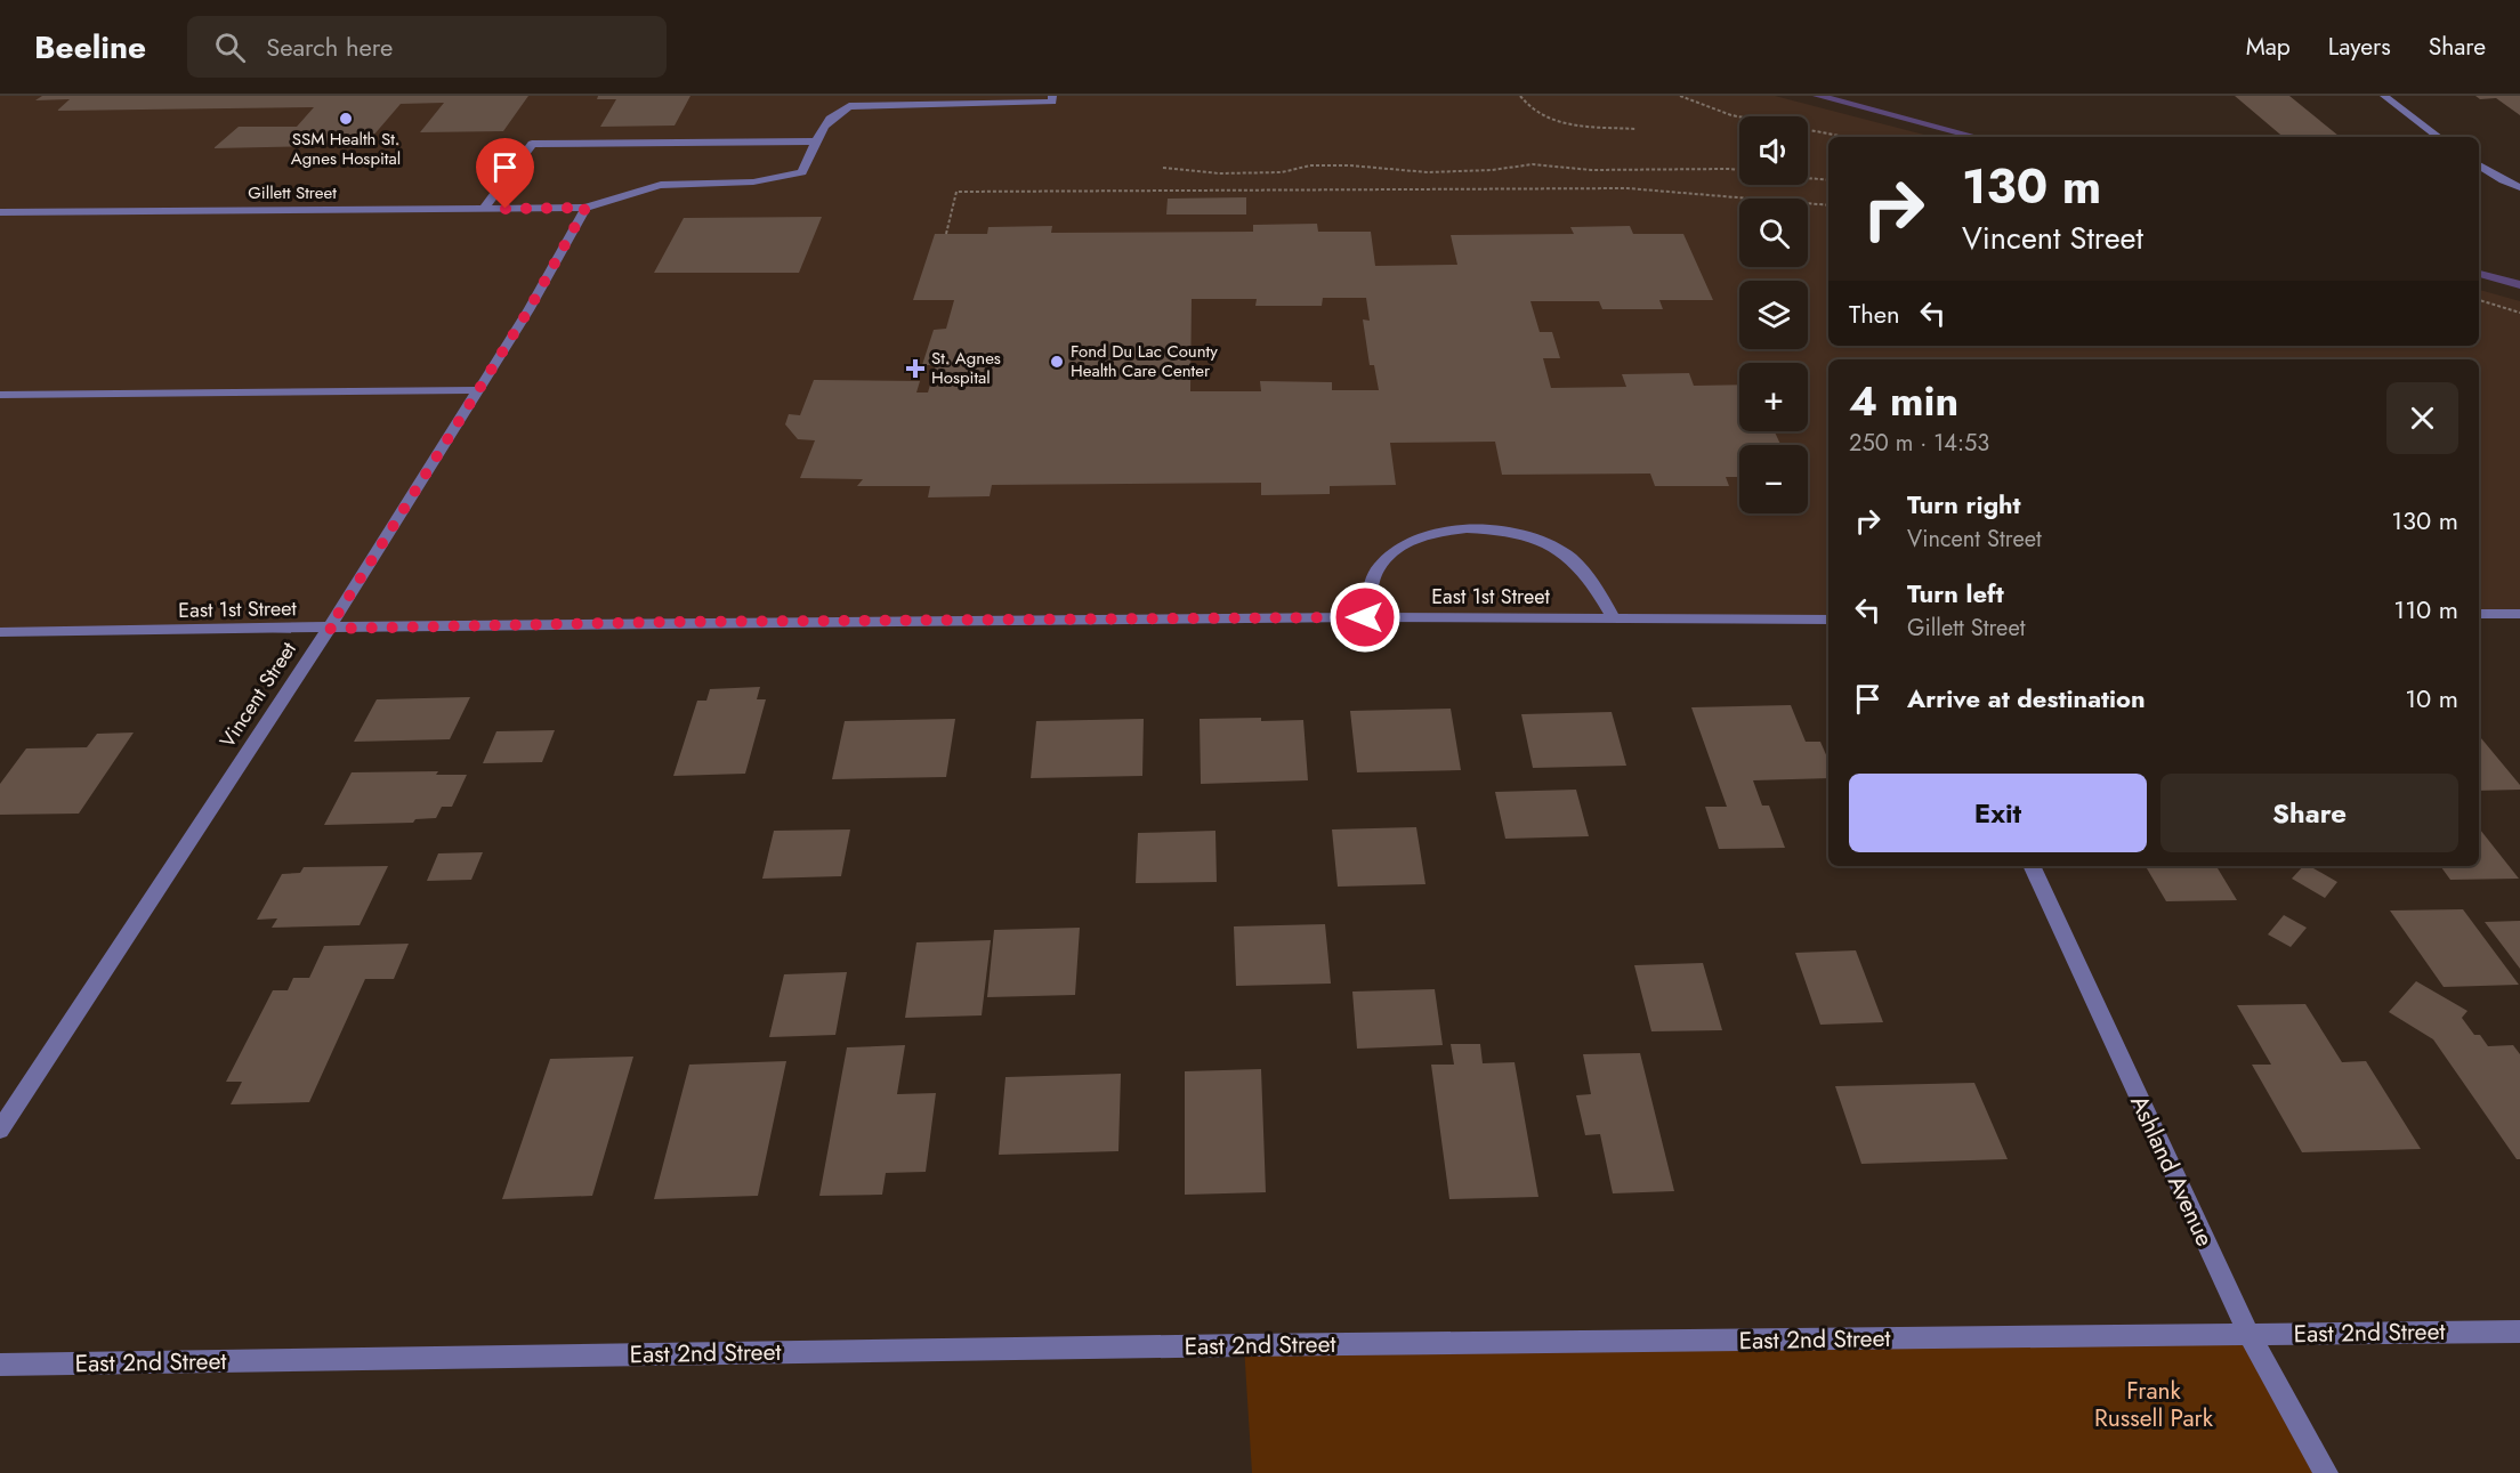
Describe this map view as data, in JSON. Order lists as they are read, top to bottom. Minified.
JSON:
{"streets":{"street":["Gillett Street","East 1st Street","Vincent Street","Ashland Avenue","East 2nd Street"]},"crossings":[["Gillett Street","Vincent Street"],["East 1st Street","Vincent Street"],["Ashland Avenue","East 2nd Street"]],"parks":["Frank Russell Park"],"places":{"other":["SSM Health St. Agnes Hospital","Fond Du Lac County Health Care Center"],"health":["St. Agnes Hospital"]},"page":{"header":"Beeline","search":"Search here","nav":["Map","Layers","Share"],"map_buttons":["+","−"],"turn":["130 m","Vincent Street"],"then":"Then","heading":["4 min","250 m · 14:53"],"list":[{"name":"Turn right","note":"Vincent Street","value":"130 m"},{"name":"Turn left","note":"Gillett Street","value":"110 m"},{"name":"Arrive at destination","value":"10 m"}],"buttons":["Exit","Share"]}}
